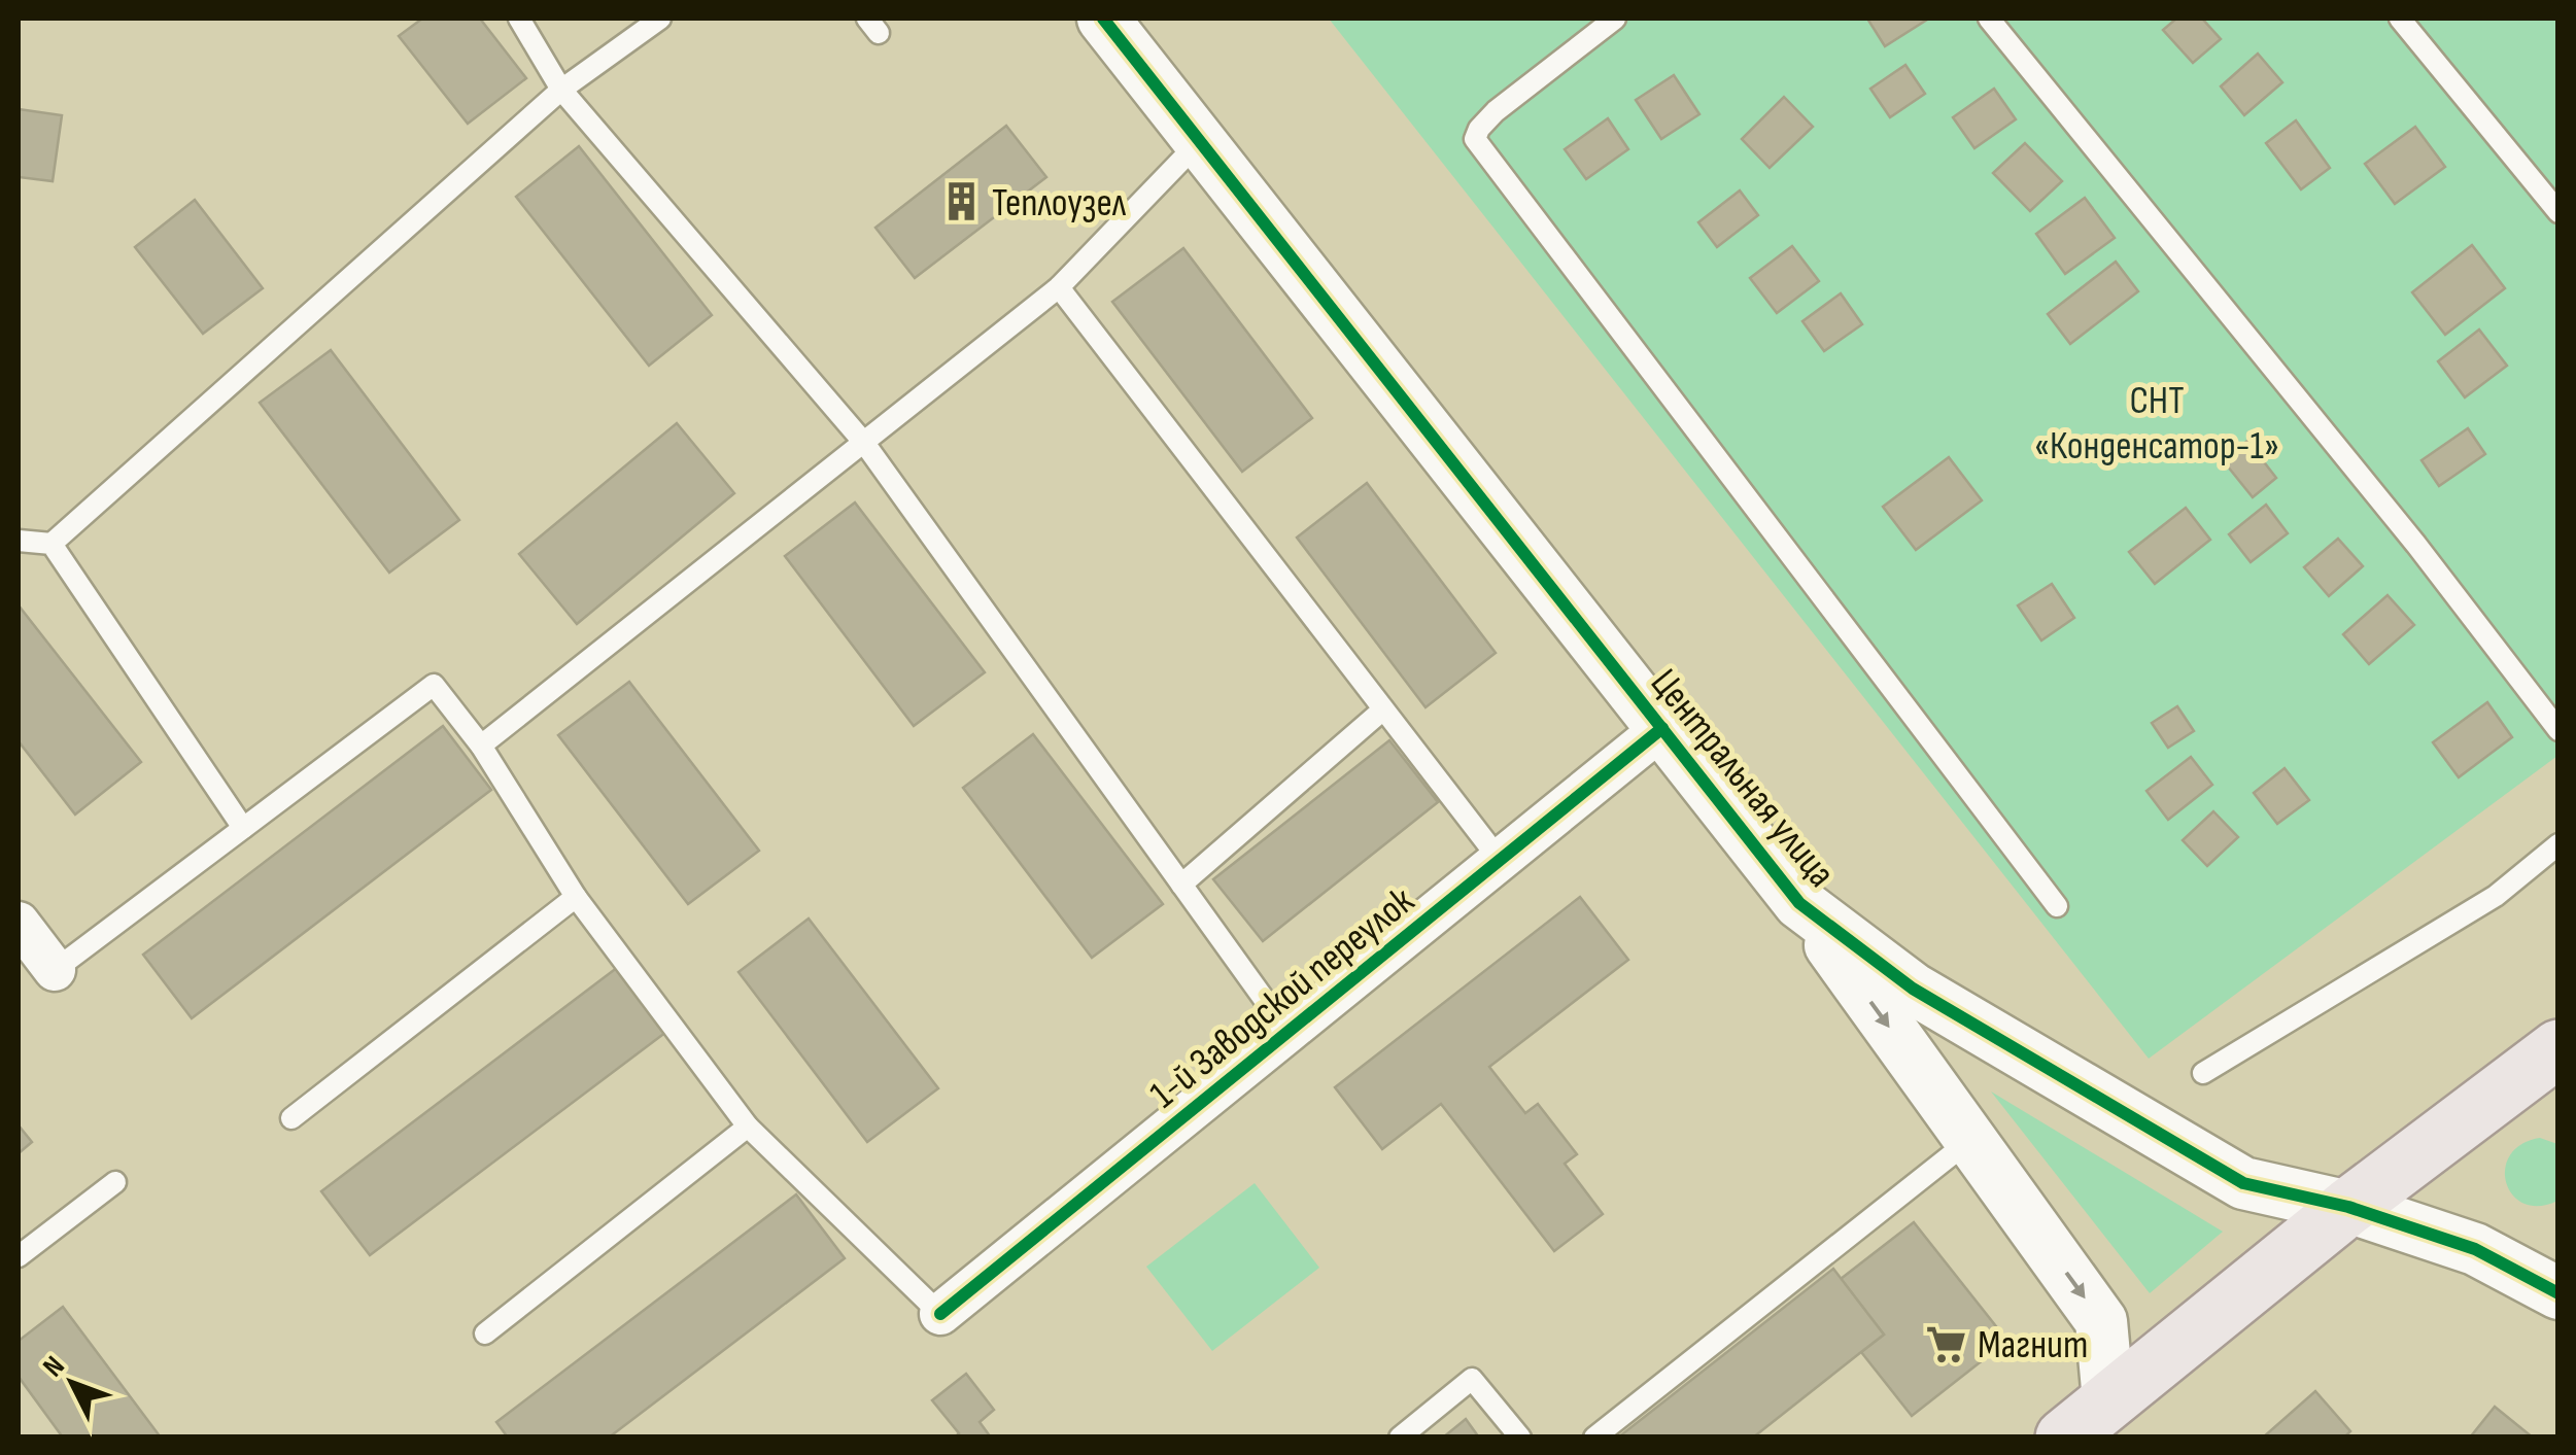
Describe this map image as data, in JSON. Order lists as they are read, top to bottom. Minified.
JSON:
{"streets":{"street":["Центральная улица","1-й Заводской переулок"]},"crossings":[["Центральная улица","1-й Заводской переулок"]],"parks":["СНТ «Конденсатор-1»"],"places":{"building":["Теплоузел"],"supermarket":["Магнит"]},"north":"top left"}
